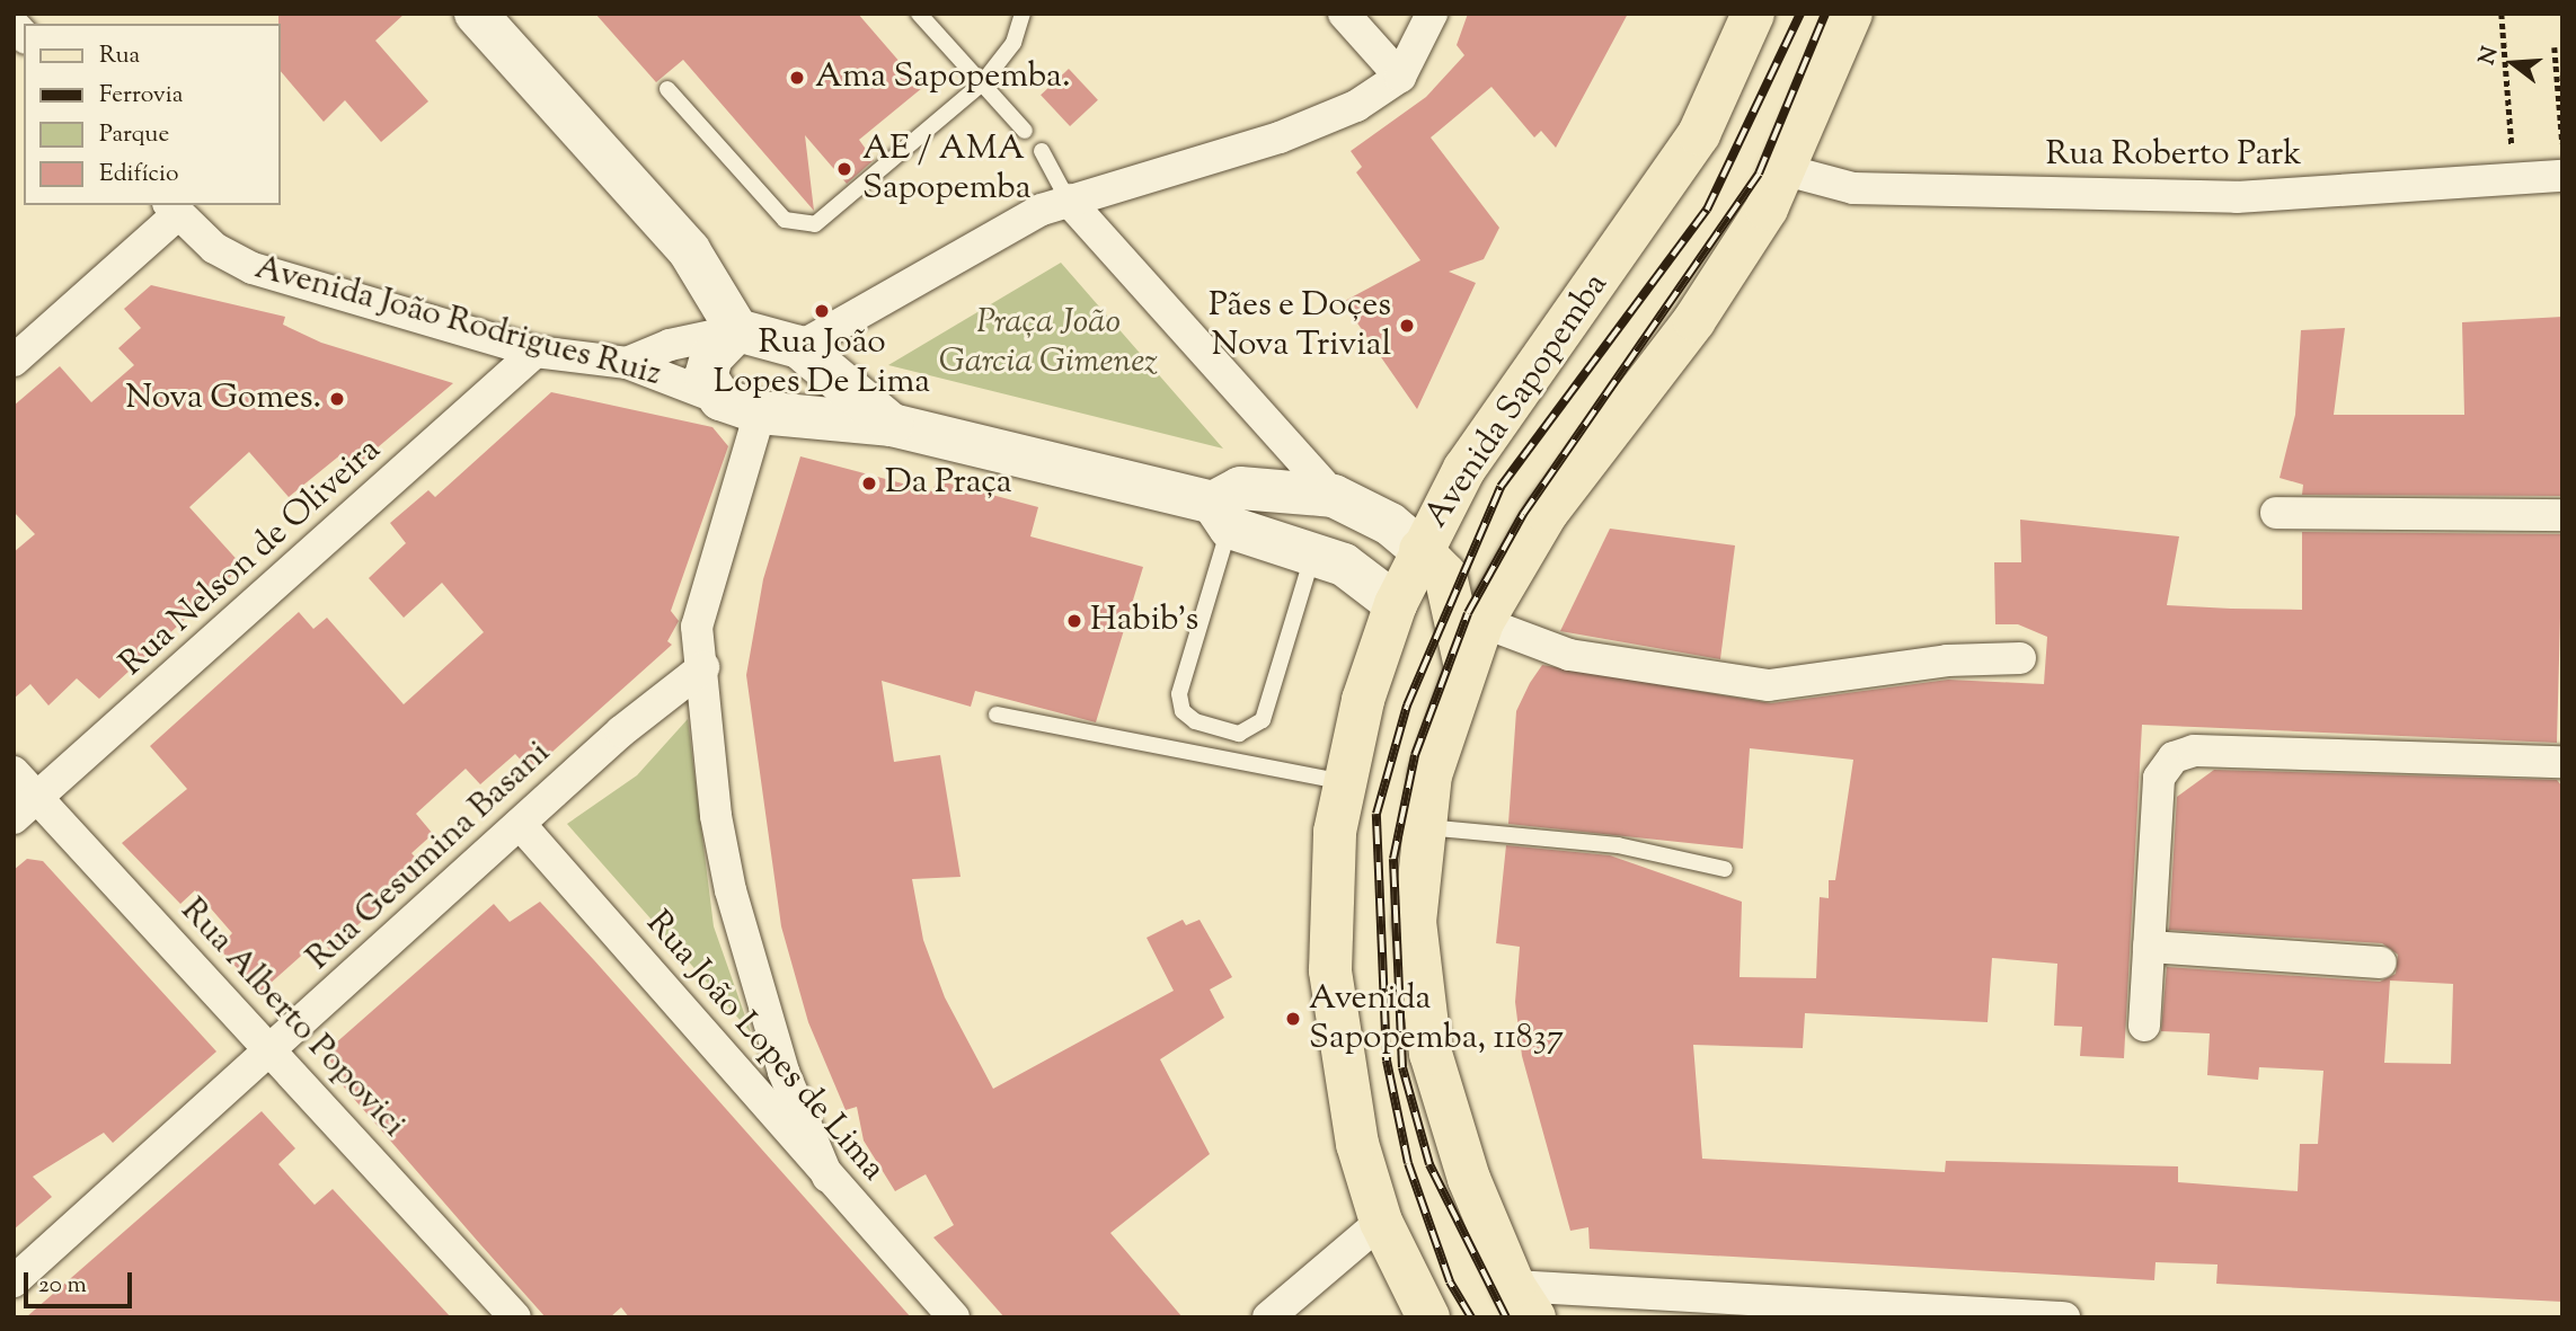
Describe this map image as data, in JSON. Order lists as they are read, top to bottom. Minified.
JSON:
{"streets":{"main road":["Avenida Sapopemba"],"street":["Rua Roberto Park","Avenida João Rodrigues Ruiz","Rua Nelson de Oliveira","Rua Gesumina Basani","Rua Alberto Popovici","Rua João Lopes de Lima"]},"crossings":[["Avenida João Rodrigues Ruiz","Avenida Sapopemba"],["Avenida João Rodrigues Ruiz","Rua Nelson de Oliveira"],["Rua Nelson de Oliveira","Rua Alberto Popovici"],["Rua Gesumina Basani","Rua Alberto Popovici"],["Rua Gesumina Basani","Rua João Lopes de Lima"]],"parks":["Praça João Garcia Gimenez"],"places":["Ama Sapopemba.","AE / AMA Sapopemba","Rua João Lopes De Lima","Pães e Doçes Nova Trivial","Nova Gomes.","Da Praça","Habib's","Avenida Sapopemba, 11837"],"legend":["Rua","Ferrovia","Parque","Edifício"],"scale_bar":"20 m","north":"left"}
